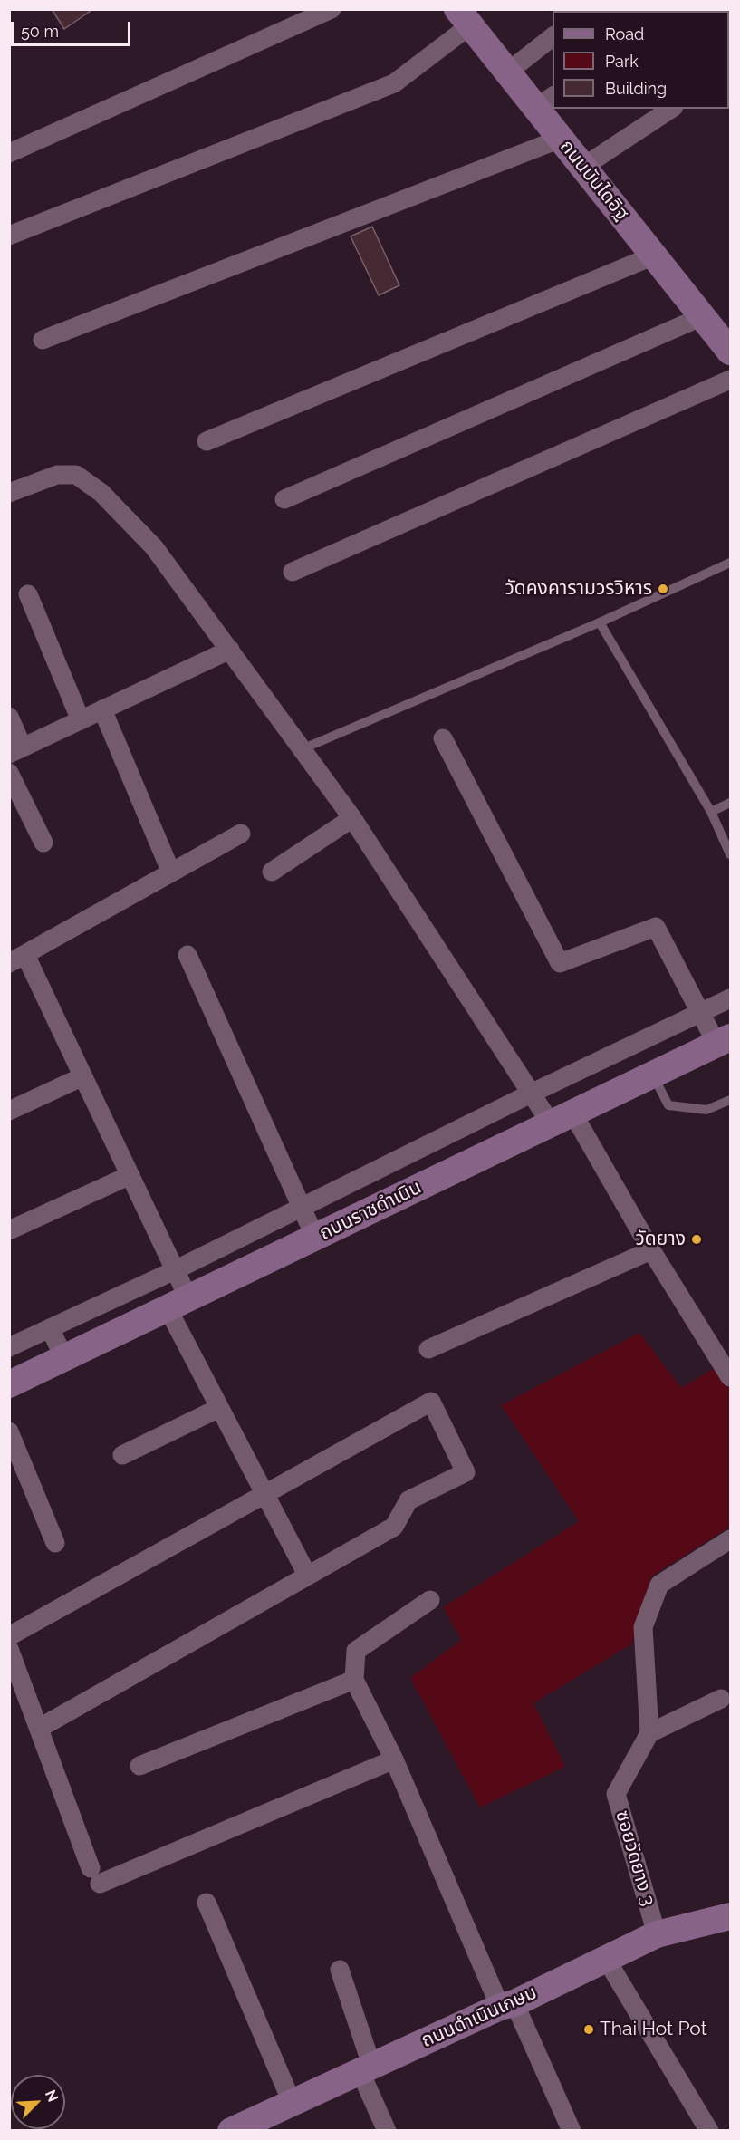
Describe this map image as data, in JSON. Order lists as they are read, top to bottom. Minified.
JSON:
{"streets":{"main road":["ถนนบันไดอิฐ","ถนนราชดำเนิน","ถนนดำเนินเกษม"],"street":["ซอยวัดยาง 3"]},"crossings":[["ซอยวัดยาง 3","ถนนดำเนินเกษม"]],"places":["วัดคงคารามวรวิหาร","วัดยาง","Thai Hot Pot"],"legend":["Road","Park","Building"],"scale_bar":"50 m","north":"top right"}
